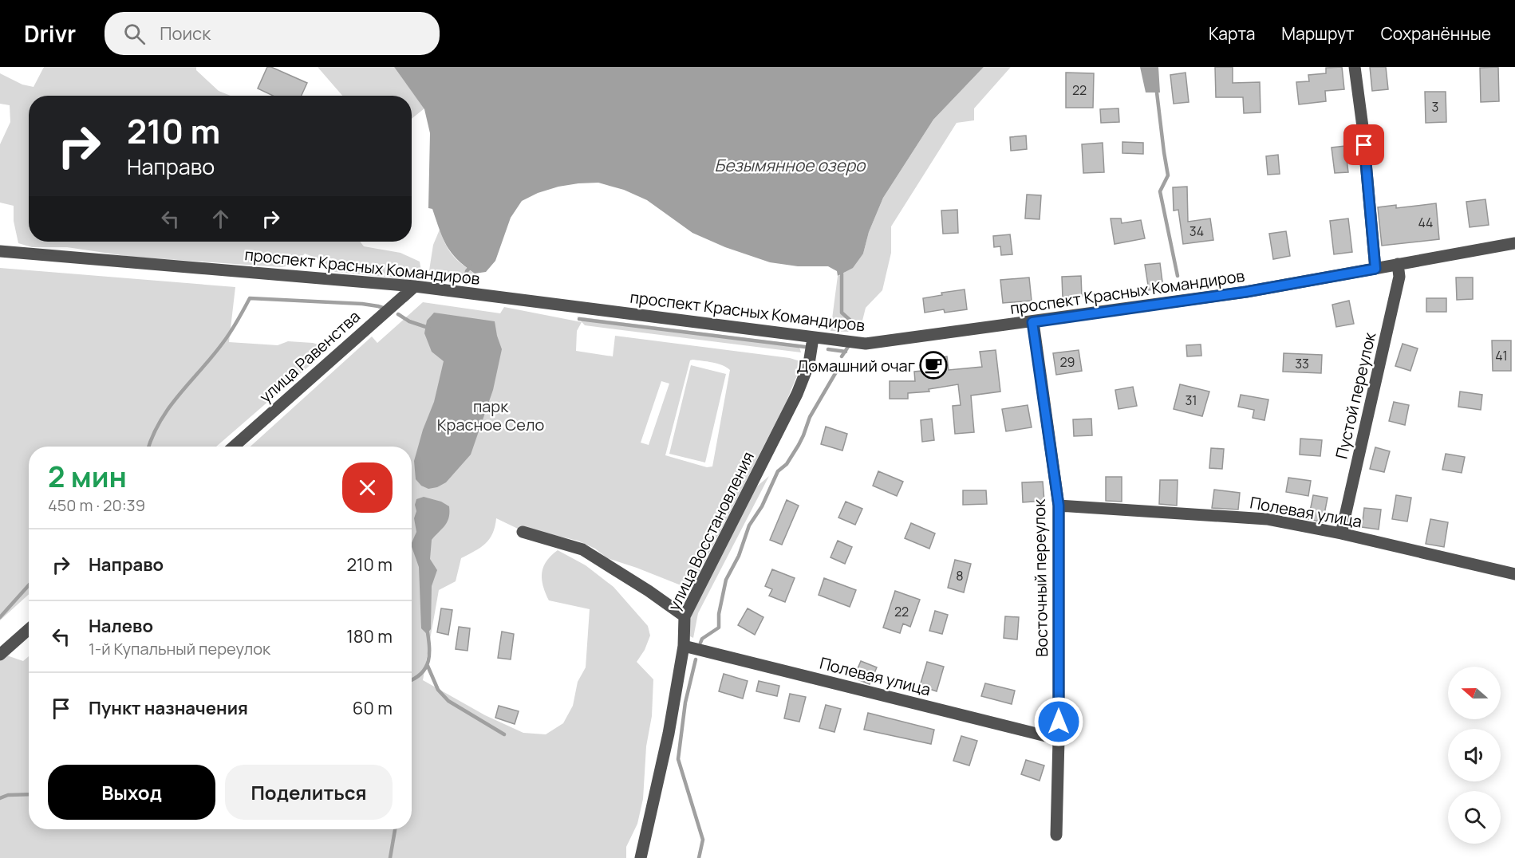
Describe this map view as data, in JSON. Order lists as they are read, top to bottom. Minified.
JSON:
{"streets":{"street":["проспект Красных Командиров","улица Равенства","Пустой переулок","Полевая улица","улица Восстановления","Восточный переулок"]},"crossings":[["проспект Красных Командиров","улица Равенства"],["проспект Красных Командиров","Пустой переулок"],["проспект Красных Командиров","улица Восстановления"],["проспект Красных Командиров","Восточный переулок"],["Пустой переулок","Полевая улица"],["Полевая улица","улица Восстановления"],["Полевая улица","Восточный переулок"]],"water":["Безымянное озеро"],"parks":["парк Красное Село"],"places":{"cafe":["Домашний очаг"]},"house_numbers":["22","3","44","34","41","29","33","31","8","22"],"north":"left","page":{"header":"Drivr","search":"Поиск","nav":["Карта","Маршрут","Сохранённые"],"turn":["210 m","Направо"],"heading":["2 мин","450 m · 20:39"],"list":[{"name":"Направо","value":"210 m"},{"name":"Налево","note":"1-й Купальный переулок","value":"180 m"},{"name":"Пункт назначения","value":"60 m"}],"buttons":["Выход","Поделиться"]}}
